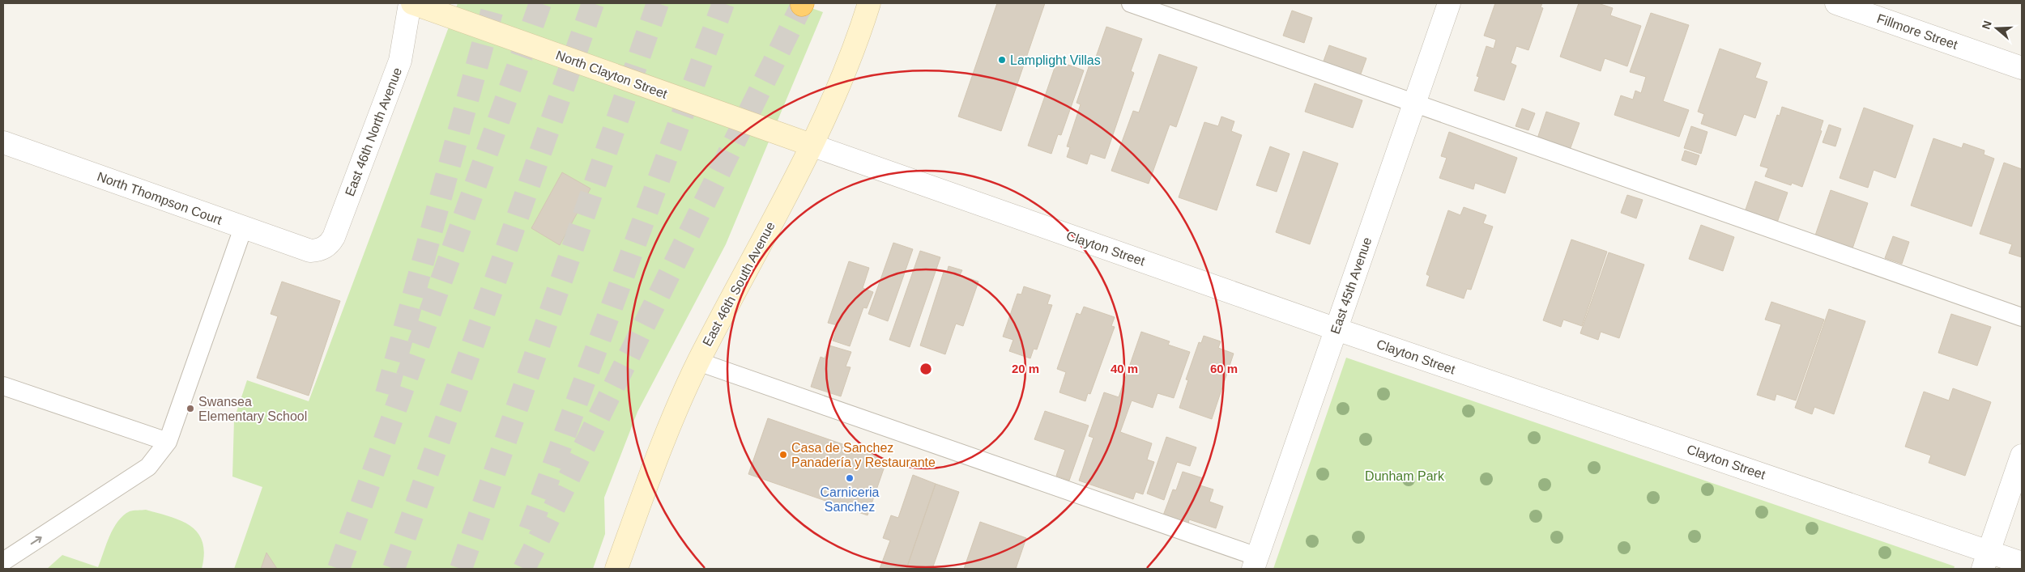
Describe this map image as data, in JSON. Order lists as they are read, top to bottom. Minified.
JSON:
{"streets":{"main road":["North Clayton Street","East 46th South Avenue"],"street":["Fillmore Street","East 46th North Avenue","North Thompson Court","Clayton Street","East 45th Avenue"]},"crossings":[["North Clayton Street","East 46th North Avenue"],["North Clayton Street","Clayton Street"],["North Clayton Street","East 46th South Avenue"],["East 46th North Avenue","North Thompson Court"],["Clayton Street","East 46th South Avenue"],["Clayton Street","East 45th Avenue"]],"parks":["Dunham Park"],"places":["Lamplight Villas","Swansea Elementary School","Casa de Sanchez Panadería y Restaurante","Carniceria Sanchez"],"north":"left","rings":["20 m","40 m","60 m"]}
